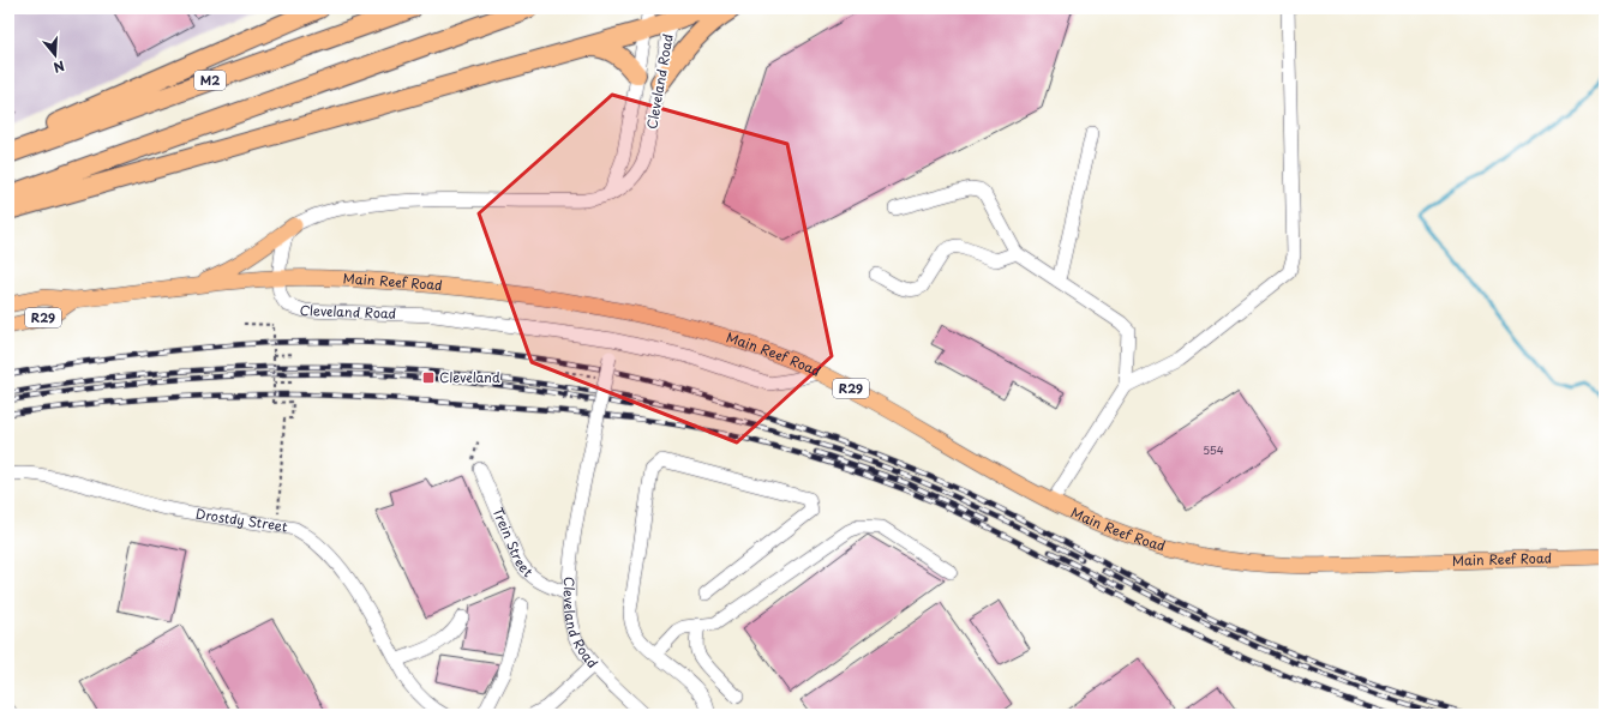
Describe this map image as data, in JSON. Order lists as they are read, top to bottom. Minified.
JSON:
{"streets":{"highway":["M2"],"main road":["Main Reef Road","R29"],"street":["Cleveland Road","Drostdy Street","Trein Street"]},"crossings":[["Cleveland Road","Main Reef Road"],["Cleveland Road","Trein Street"]],"places":{"transit":["Cleveland"]},"house_numbers":["554"],"north":"bottom"}
